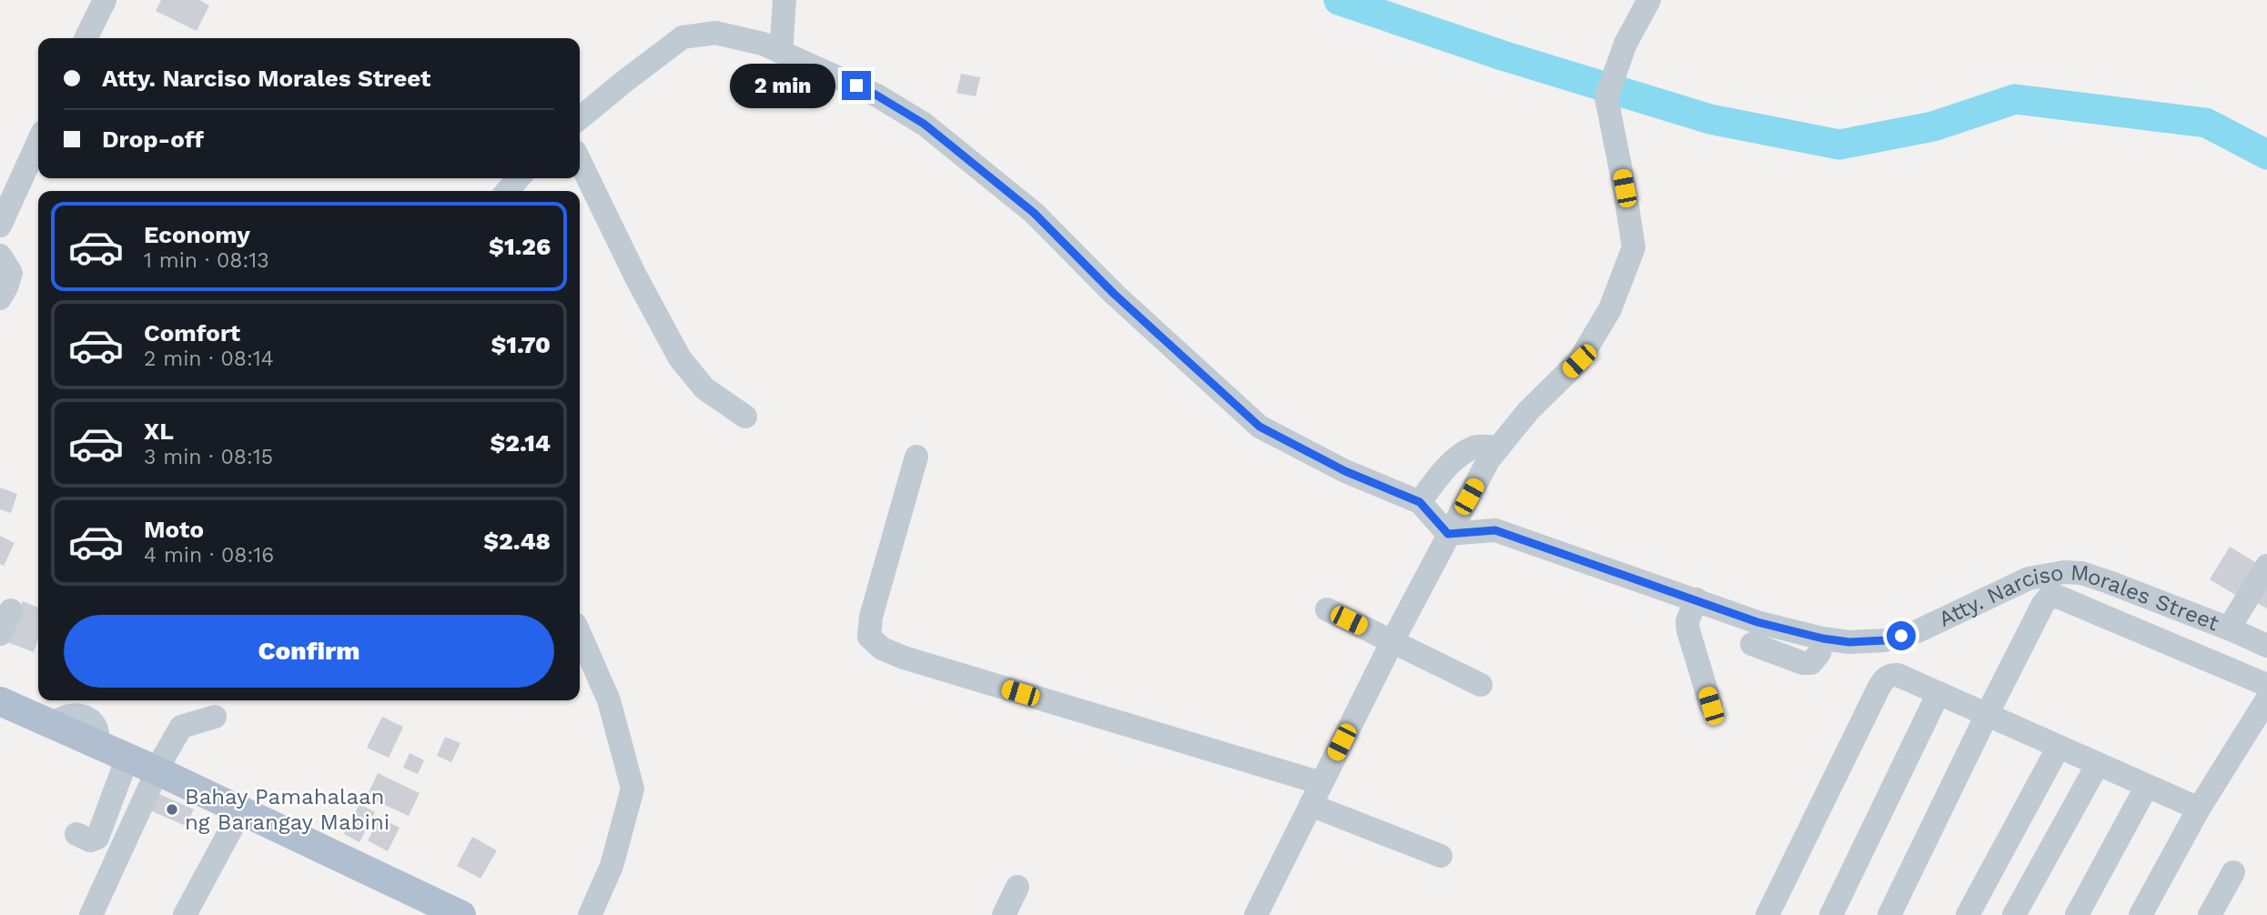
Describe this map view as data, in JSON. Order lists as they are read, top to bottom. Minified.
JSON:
{"streets":{"street":["Atty. Narciso Morales Street"]},"places":["Bahay Pamahalaan ng Barangay Mabini"],"page":{"banner":["Atty. Narciso Morales Street","Drop-off"],"bubble":"2 min","list":[{"name":"Economy","note":"1 min · 08:13","value":"$1.26"},{"name":"Comfort","note":"2 min · 08:14","value":"$1.70"},{"name":"XL","note":"3 min · 08:15","value":"$2.14"},{"name":"Moto","note":"4 min · 08:16","value":"$2.48"}],"buttons":"Confirm"}}
